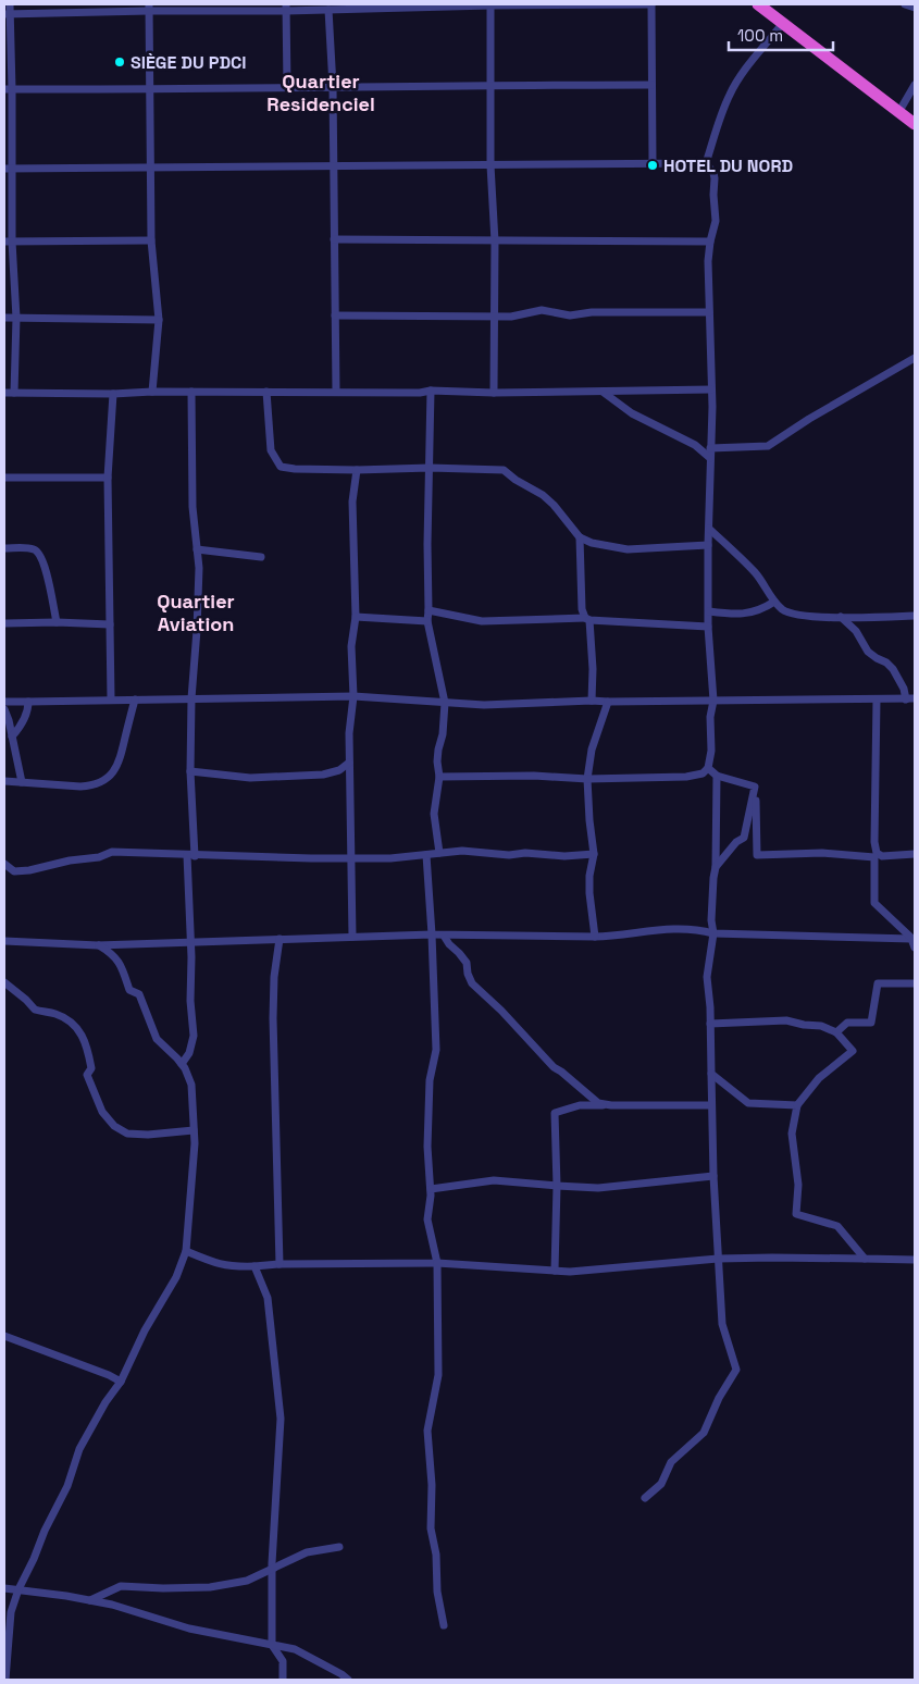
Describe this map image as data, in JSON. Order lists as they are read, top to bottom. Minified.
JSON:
{"districts":["Quartier Residenciel","Quartier Aviation"],"places":["SIÈGE DU PDCI","HOTEL DU NORD"],"scale_bar":"100 m"}
